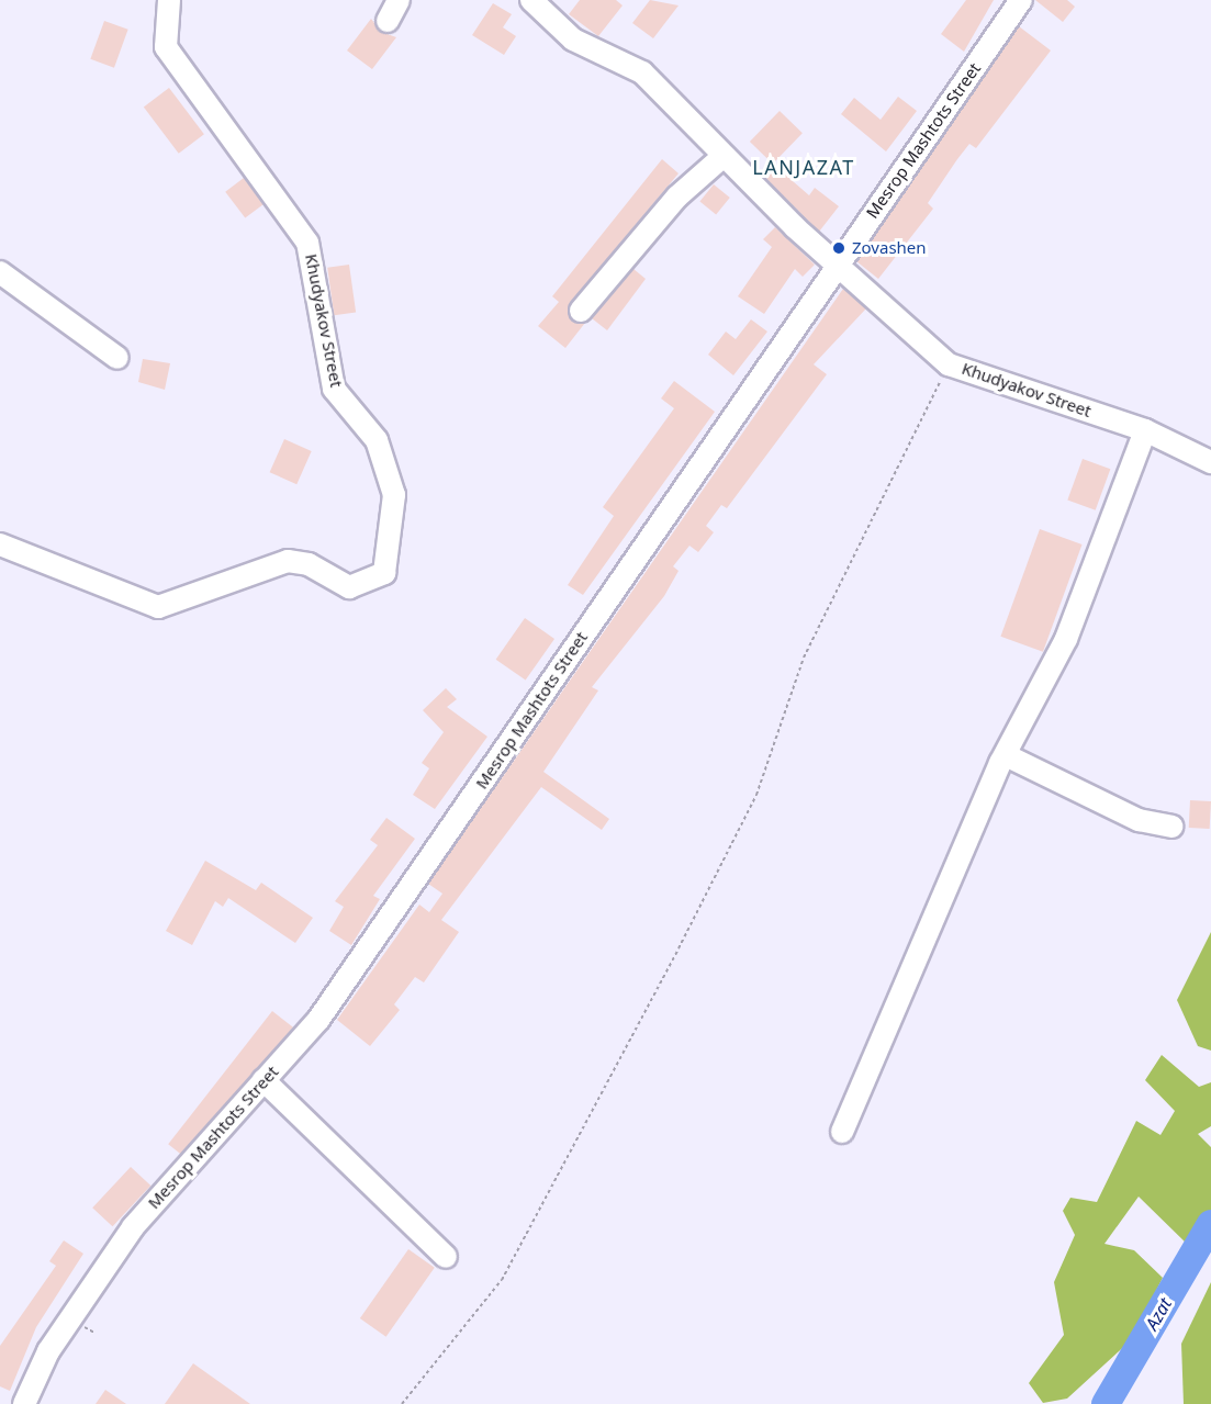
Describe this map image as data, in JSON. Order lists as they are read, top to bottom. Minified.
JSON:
{"streets":{"street":["Mesrop Mashtots Street","Khudyakov Street"]},"crossings":[["Mesrop Mashtots Street","Khudyakov Street"]],"districts":["LANJAZAT"],"water":["Azat"],"places":["Zovashen"]}
